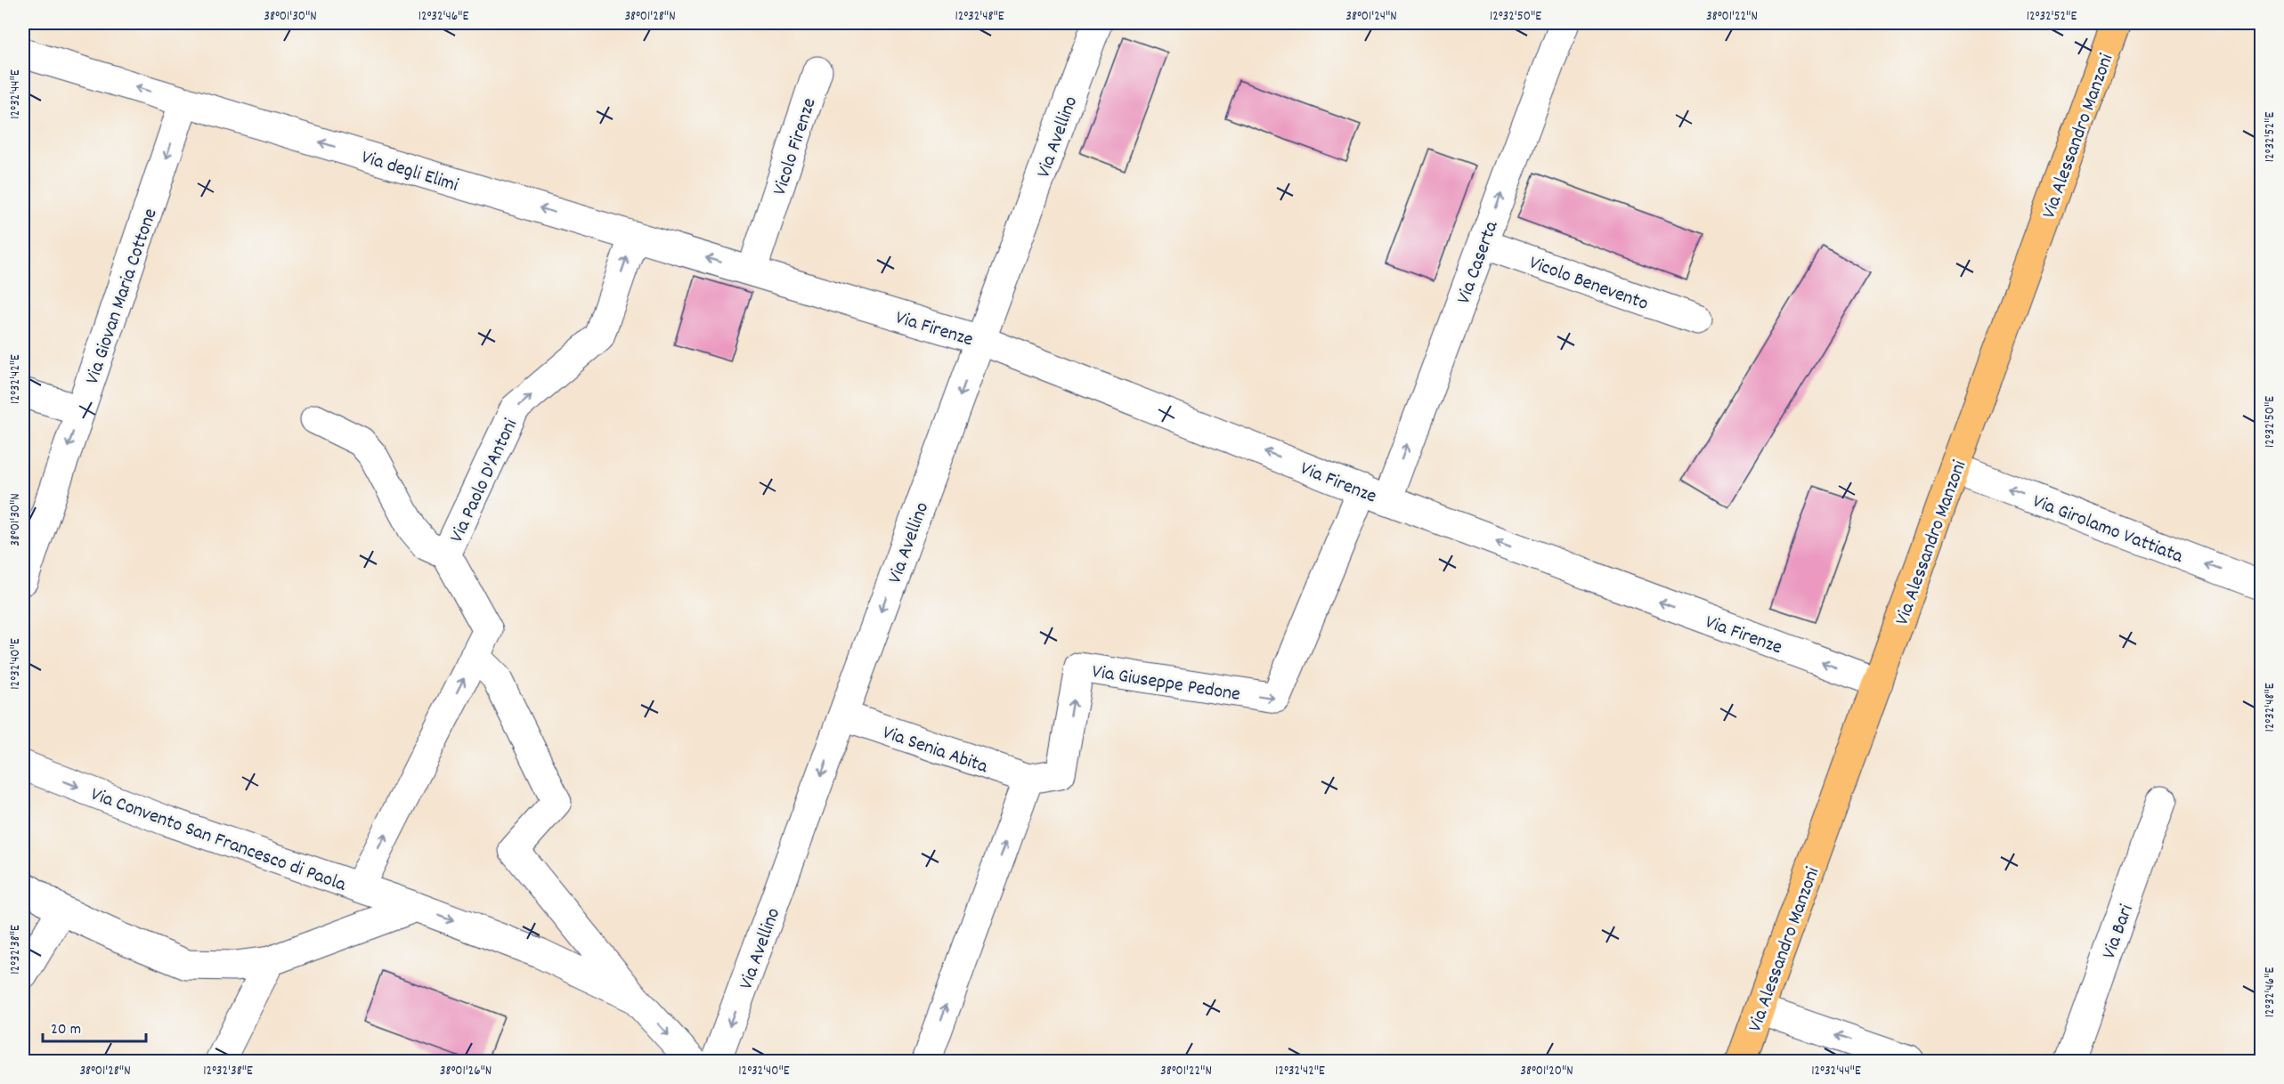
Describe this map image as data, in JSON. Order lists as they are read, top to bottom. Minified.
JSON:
{"streets":{"main road":["Via Alessandro Manzoni"],"street":["Via Avellino","Vicolo Firenze","Via degli Elimi","Via Caserta","Vicolo Benevento","Via Giovan Maria Cottone","Via Firenze","Via Paolo D'Antoni","Via Girolamo Vattiata","Via Giuseppe Pedone","Via Senia Abita","Via Convento San Francesco di Paola","Via Bari"]},"crossings":[["Via Alessandro Manzoni","Via Firenze"],["Via Alessandro Manzoni","Via Girolamo Vattiata"],["Via Avellino","Via Firenze"],["Via Avellino","Via Senia Abita"],["Vicolo Firenze","Via degli Elimi"],["Via degli Elimi","Via Giovan Maria Cottone"],["Via degli Elimi","Via Firenze"],["Via degli Elimi","Via Paolo D'Antoni"],["Via Caserta","Vicolo Benevento"],["Via Caserta","Via Firenze"],["Via Caserta","Via Giuseppe Pedone"],["Via Firenze","Via Giuseppe Pedone"],["Via Paolo D'Antoni","Via Convento San Francesco di Paola"],["Via Giuseppe Pedone","Via Senia Abita"]],"one_way":["Via degli Elimi","Via Caserta","Via Giovan Maria Cottone","Via Firenze","Via Paolo D'Antoni","Via Girolamo Vattiata"],"scale_bar":"20 m","coordinates":["38°01'30\"N","12°32'46\"E","38°01'28\"N","12°32'48\"E","38°01'24\"N","12°32'50\"E","38°01'22\"N","12°32'52\"E","12°32'44\"E","12°32'42\"E","12°32'40\"E","12°32'38\"E","38°01'26\"N","38°01'20\"N"]}
